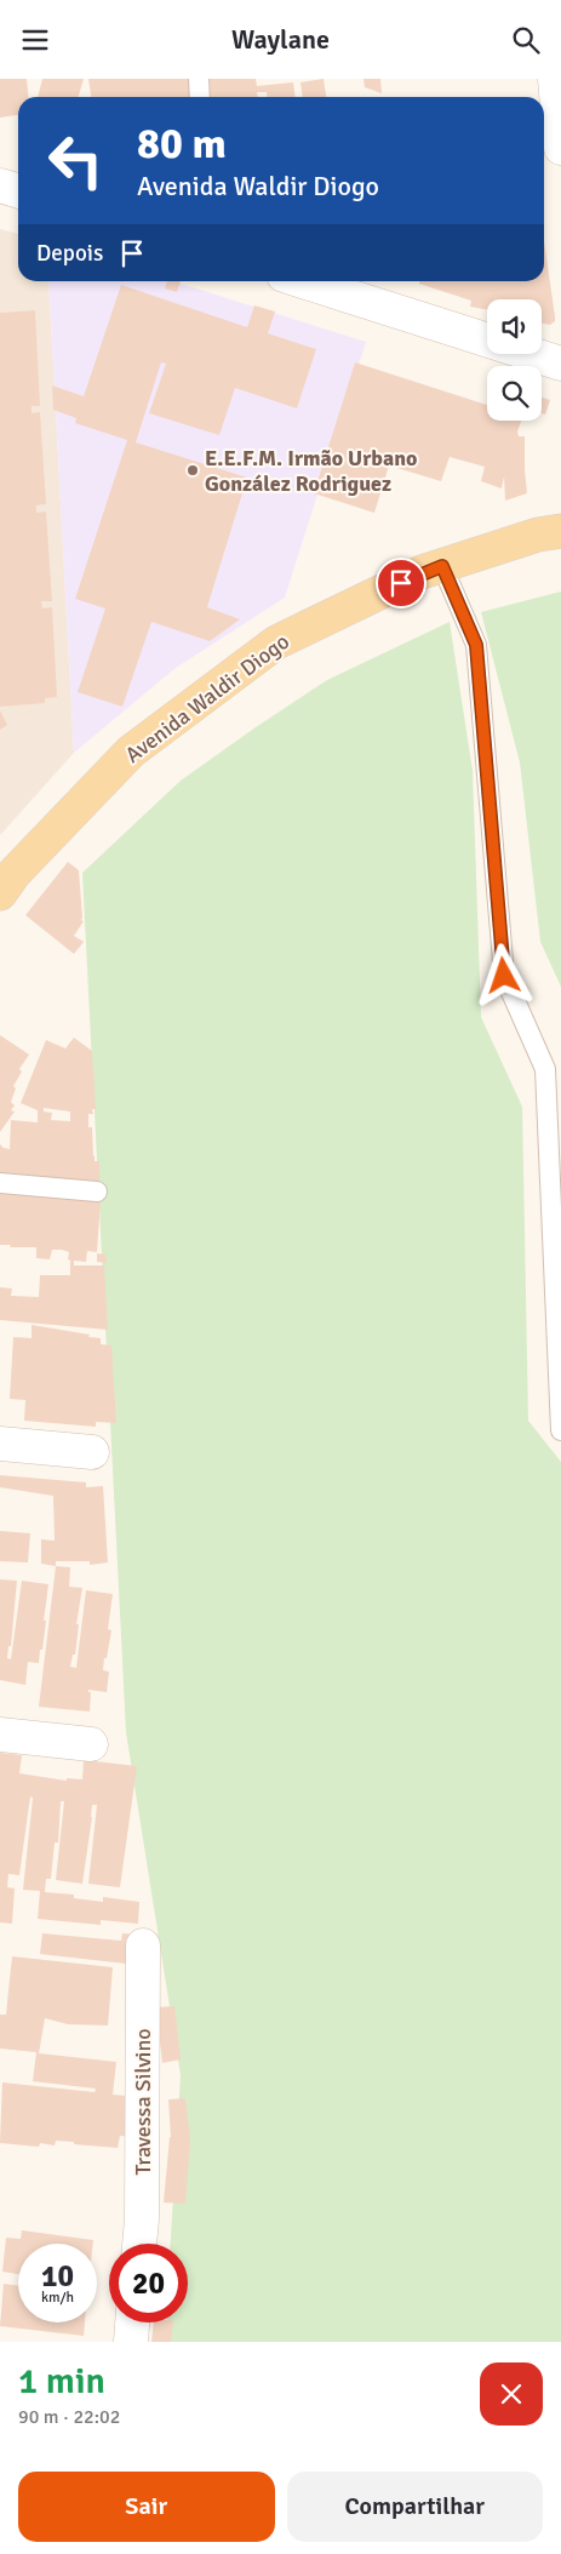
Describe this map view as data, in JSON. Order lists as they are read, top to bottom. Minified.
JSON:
{"streets":{"main road":["Avenida Waldir Diogo"],"street":["Travessa Silvino"]},"places":["E.E.F.M. Irmão Urbano González Rodriguez"],"page":{"header":"Waylane","turn":["80 m","Avenida Waldir Diogo"],"then":"Depois","speed":"10 km/h","limit":"20","heading":["1 min","90 m · 22:02"],"buttons":["Sair","Compartilhar"]}}
